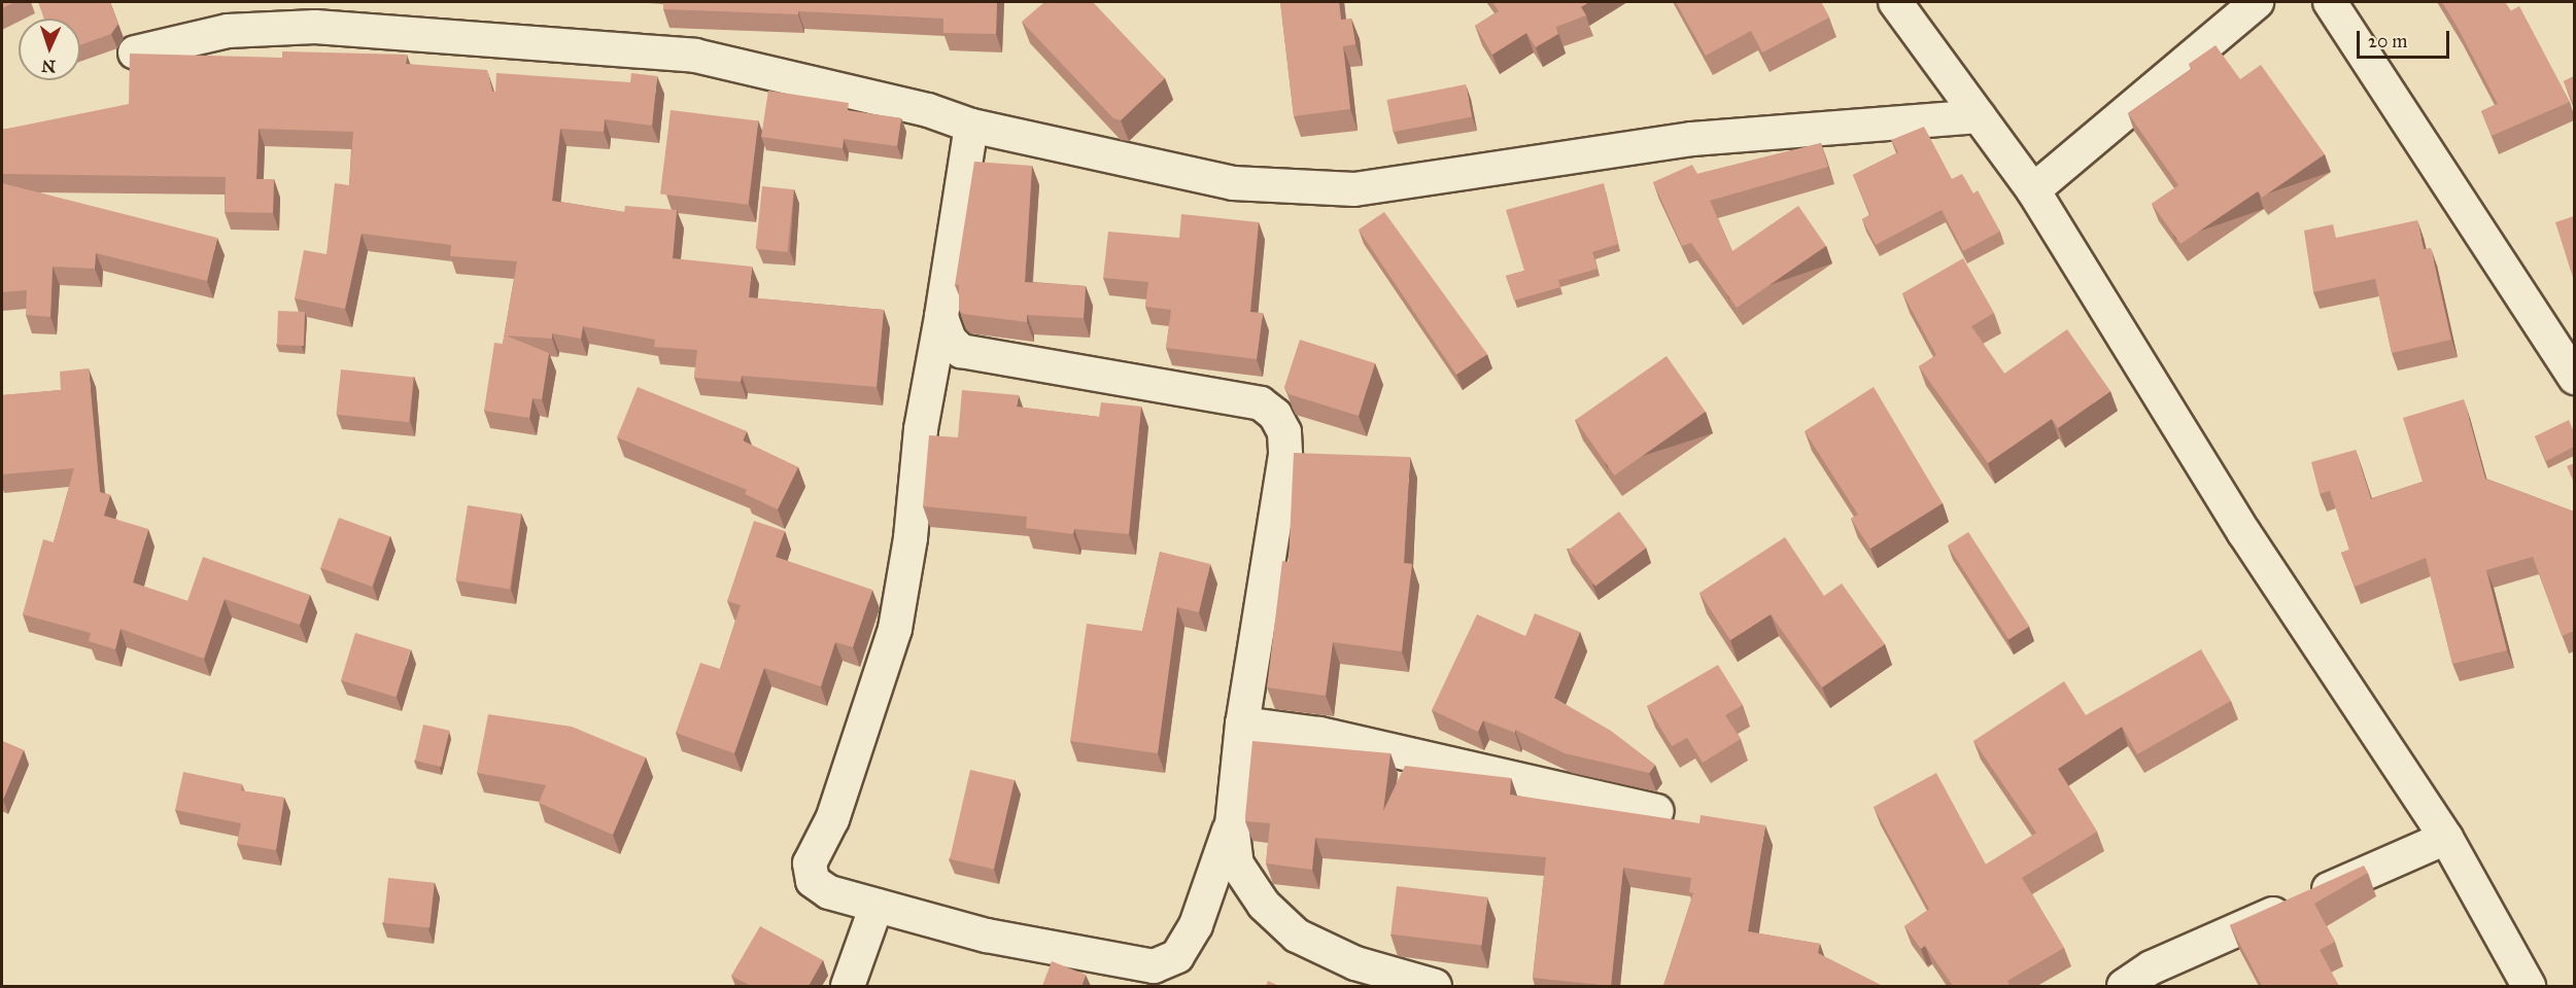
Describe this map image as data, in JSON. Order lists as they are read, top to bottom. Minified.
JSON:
{"scale_bar":"20 m","north":"bottom"}
